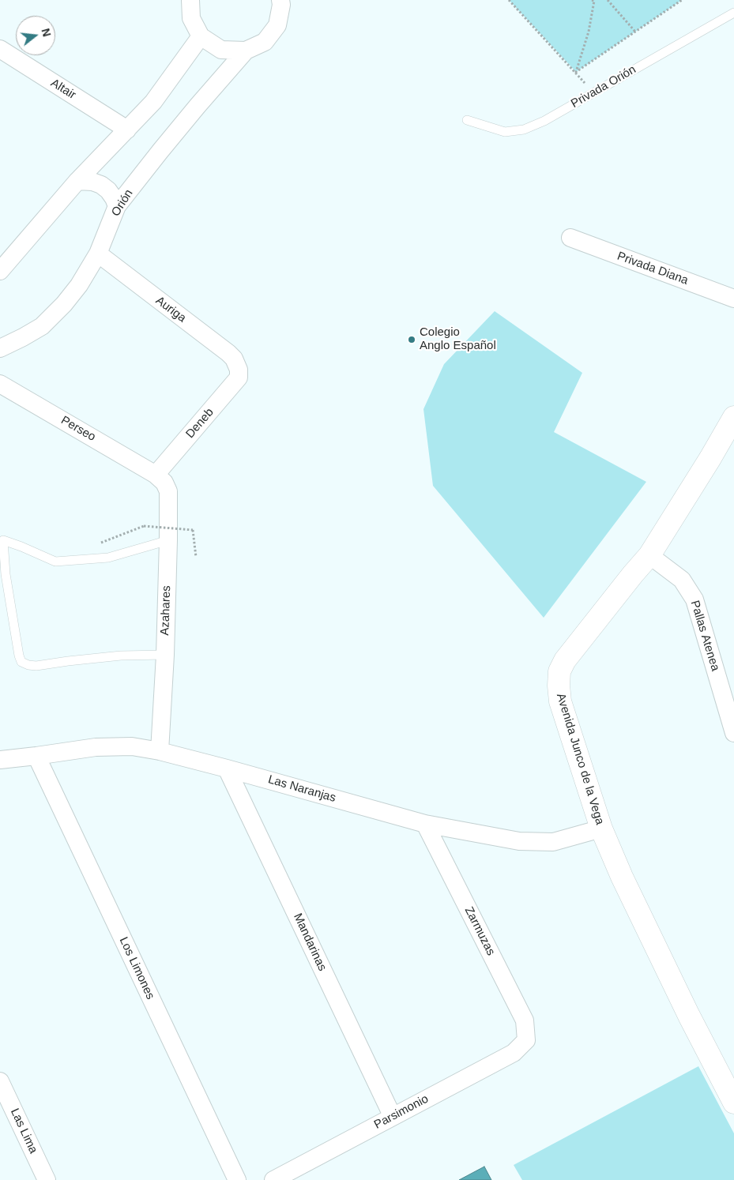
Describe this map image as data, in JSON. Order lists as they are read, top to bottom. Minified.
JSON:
{"streets":{"street":["Altair","Orión","Privada Diana","Auriga","Deneb","Perseo","Azahares","Pallas Atenea","Avenida Junco de la Vega","Las Naranjas","Zarmuzas","Mandarinas","Los Limones","Parsimonio","Las Lima"],"lane":["Privada Orión"]},"crossings":[["Orión","Auriga"],["Auriga","Deneb"],["Deneb","Perseo"],["Deneb","Azahares"],["Perseo","Azahares"],["Azahares","Las Naranjas"],["Pallas Atenea","Avenida Junco de la Vega"],["Avenida Junco de la Vega","Las Naranjas"],["Las Naranjas","Zarmuzas"],["Las Naranjas","Mandarinas"],["Las Naranjas","Los Limones"],["Zarmuzas","Parsimonio"],["Mandarinas","Parsimonio"]],"places":["Colegio Anglo Español"],"north":"right"}
